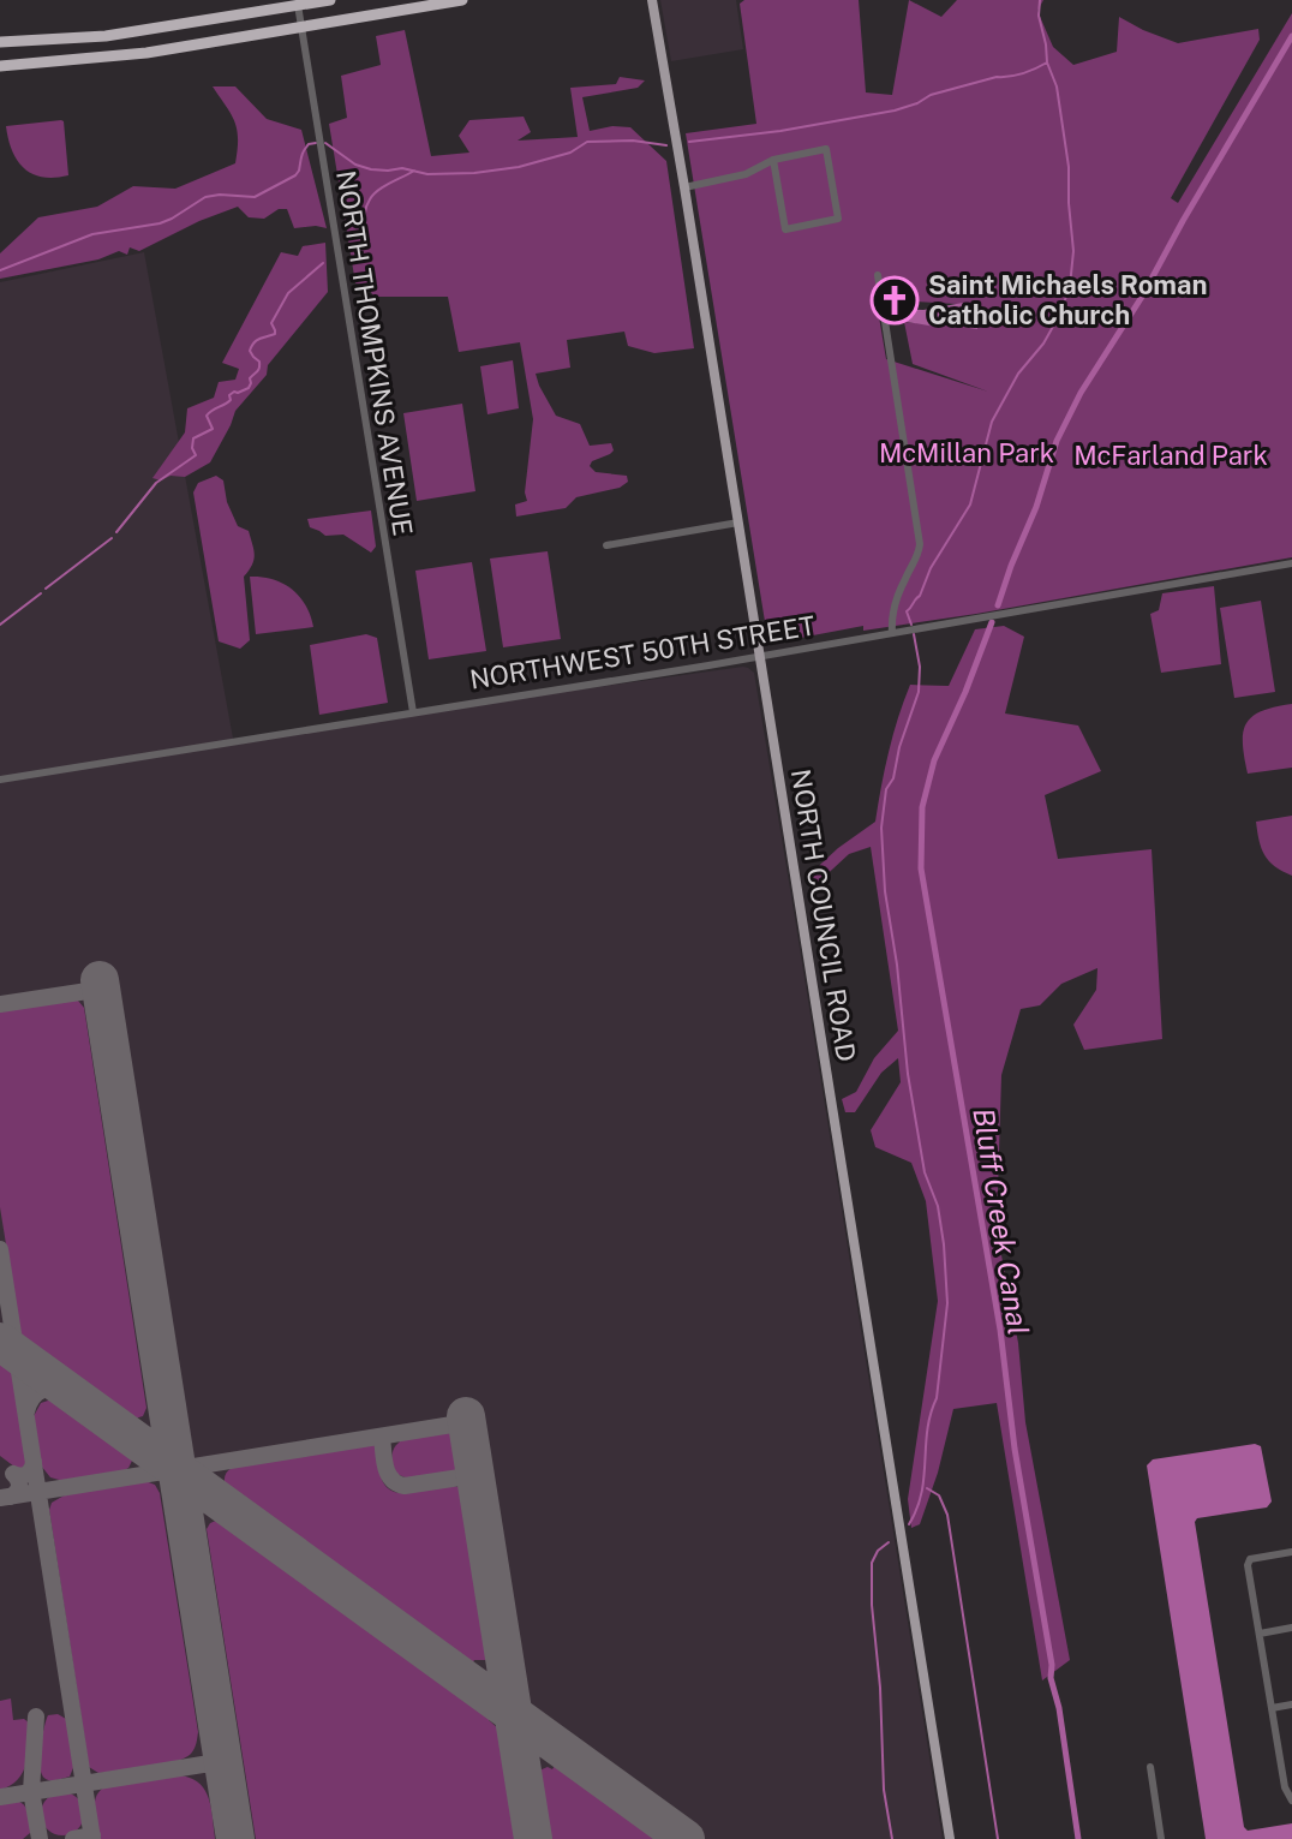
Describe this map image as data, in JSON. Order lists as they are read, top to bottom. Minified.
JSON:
{"streets":{"main road":["NORTH COUNCIL ROAD"],"street":["NORTH THOMPKINS AVENUE","NORTHWEST 50TH STREET"]},"crossings":[["NORTH THOMPKINS AVENUE","NORTHWEST 50TH STREET"],["NORTHWEST 50TH STREET","NORTH COUNCIL ROAD"]],"water":["Bluff Creek Canal"],"parks":["McMillan Park","McFarland Park"],"places":{"church":["Saint Michaels Roman Catholic Church"]}}
